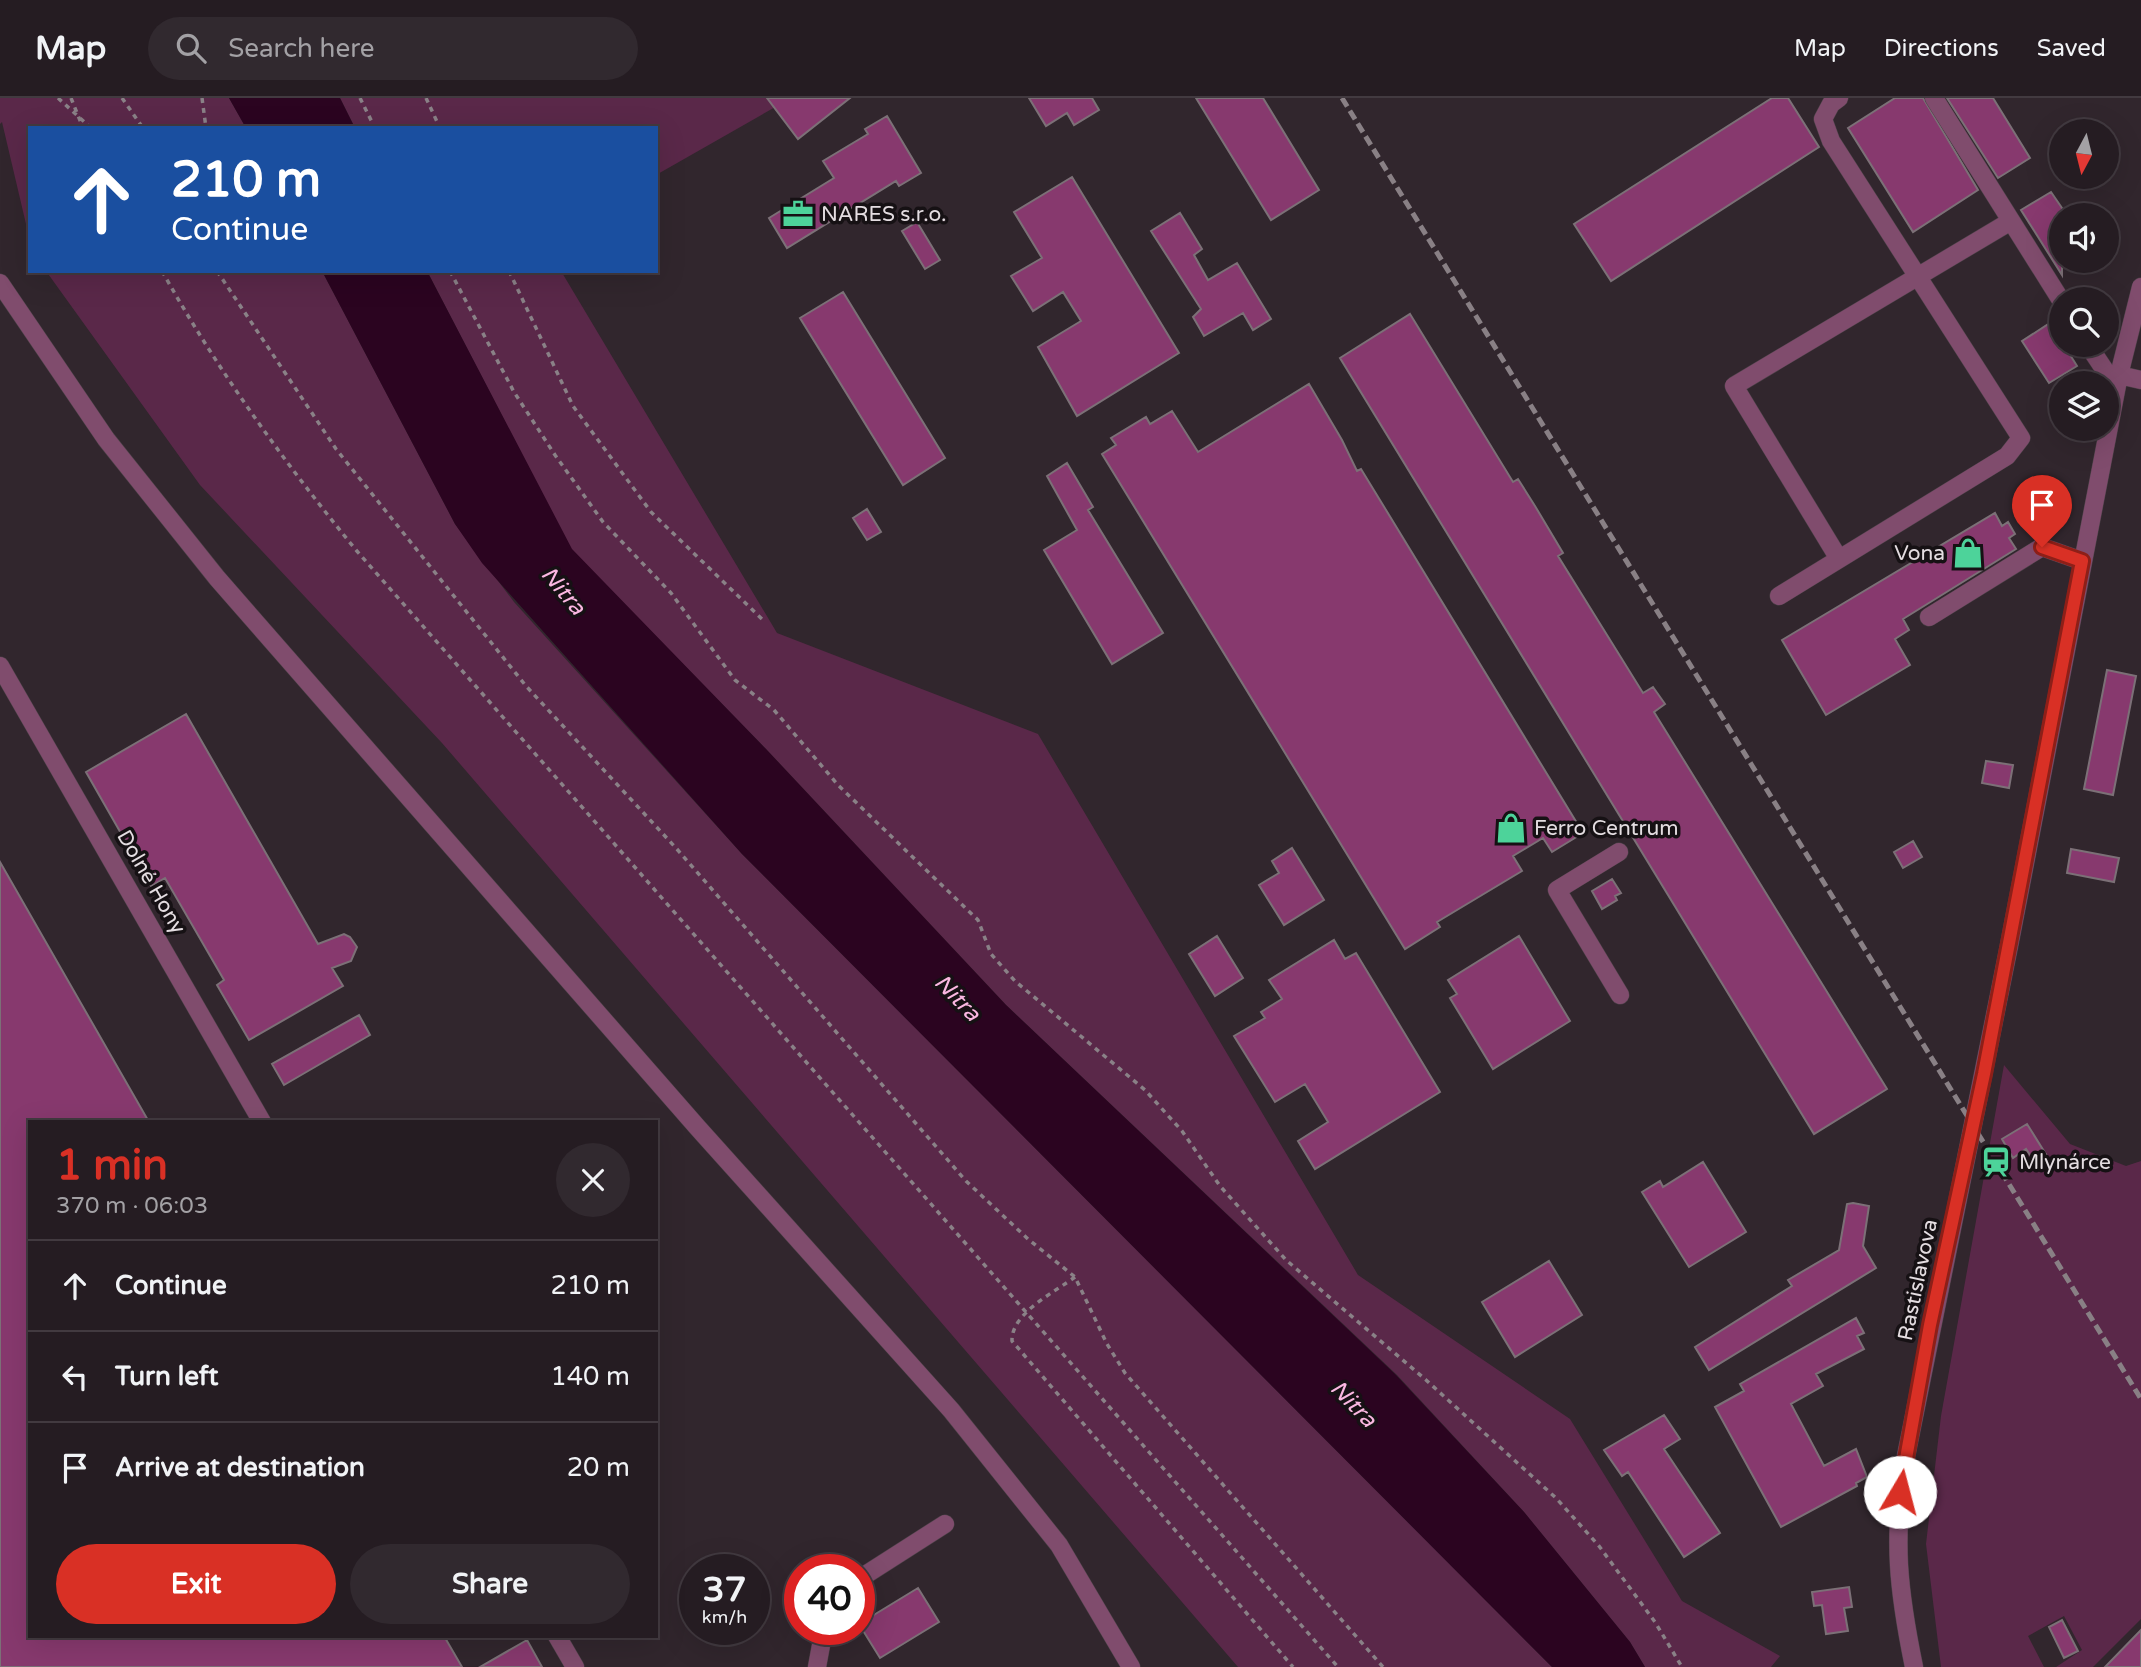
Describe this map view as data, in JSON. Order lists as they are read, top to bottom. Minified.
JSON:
{"streets":{"street":["Dolné Hony","Rastislavova"]},"water":["Nitra"],"places":{"office":["NARES s.r.o."],"shop":["Vona","Ferro Centrum"],"station":["Mlynárce"]},"north":"bottom","page":{"header":"Map","search":"Search here","nav":["Map","Directions","Saved"],"turn":["210 m","Continue"],"heading":["1 min","370 m · 06:03"],"list":[{"name":"Continue","value":"210 m"},{"name":"Turn left","value":"140 m"},{"name":"Arrive at destination","value":"20 m"}],"buttons":["Exit","Share"],"speed":"37 km/h","limit":"40"}}
